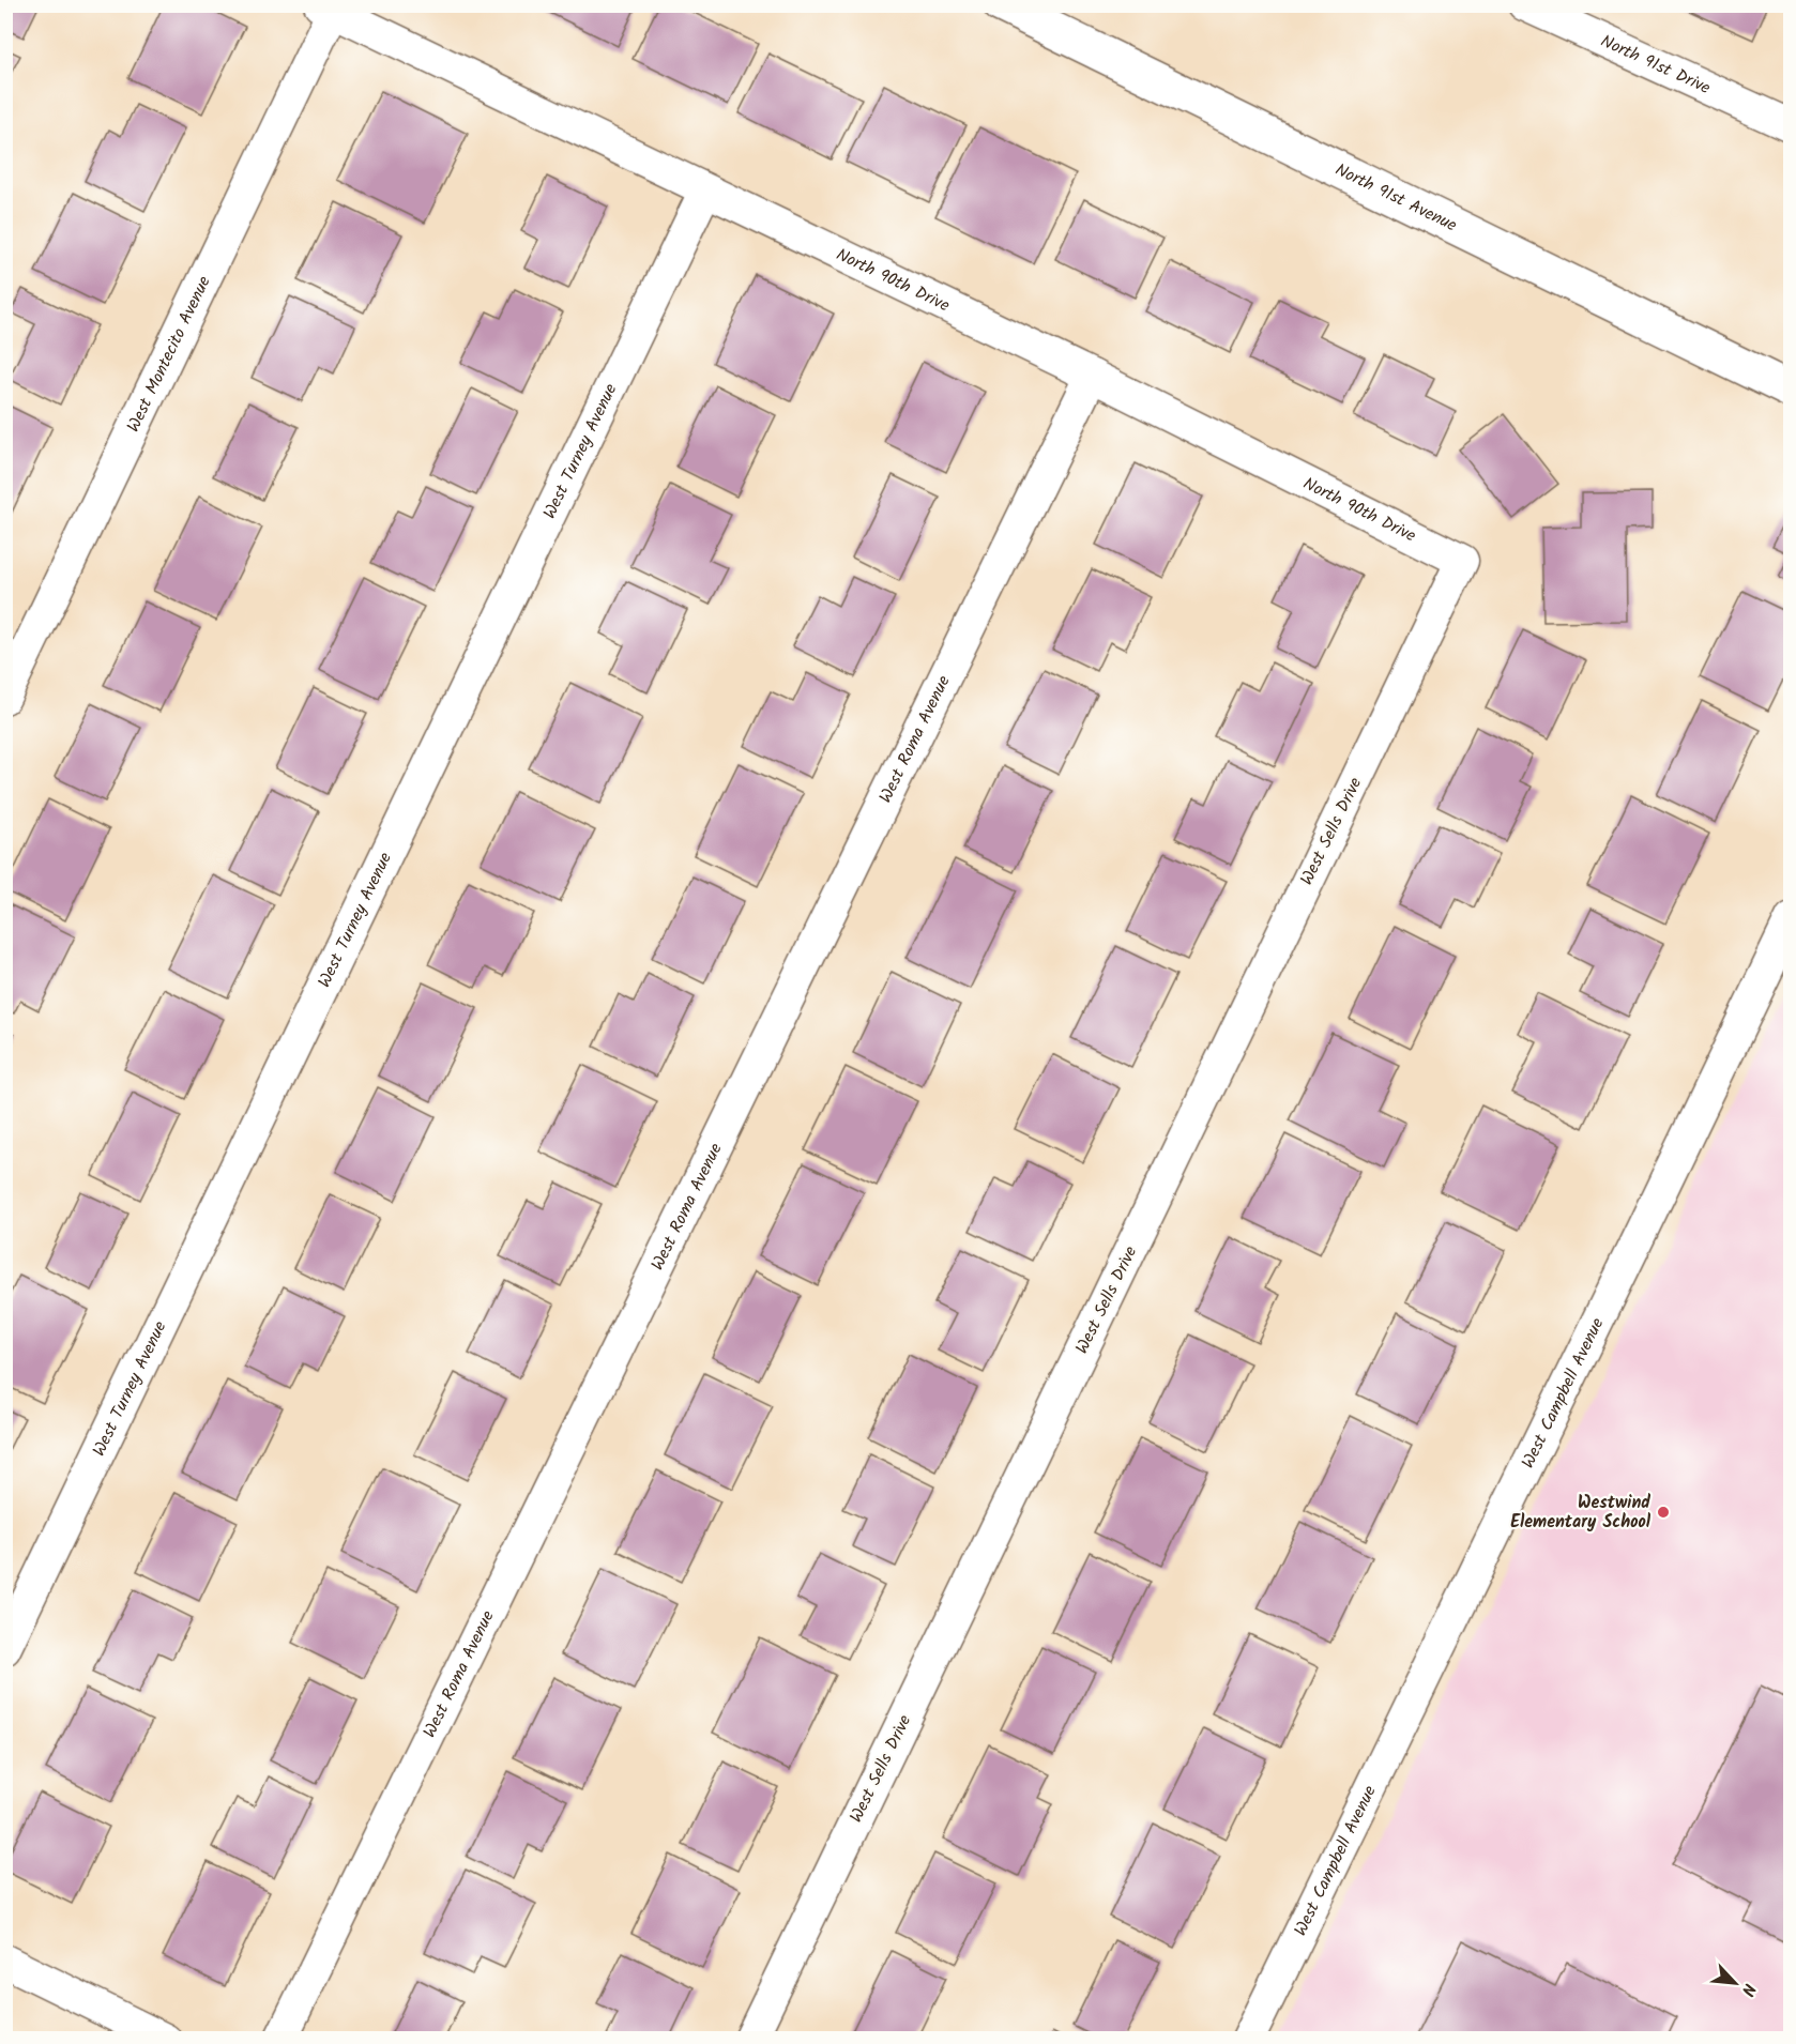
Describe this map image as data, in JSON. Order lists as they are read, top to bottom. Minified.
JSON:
{"streets":{"main road":["North 91st Avenue"],"street":["North 91st Drive","North 90th Drive","West Montecito Avenue","West Turney Avenue","West Roma Avenue","West Sells Drive","West Campbell Avenue"]},"crossings":[["North 90th Drive","West Montecito Avenue"],["North 90th Drive","West Turney Avenue"],["North 90th Drive","West Roma Avenue"],["North 90th Drive","West Sells Drive"]],"places":["Westwind Elementary School"],"north":"bottom right"}
